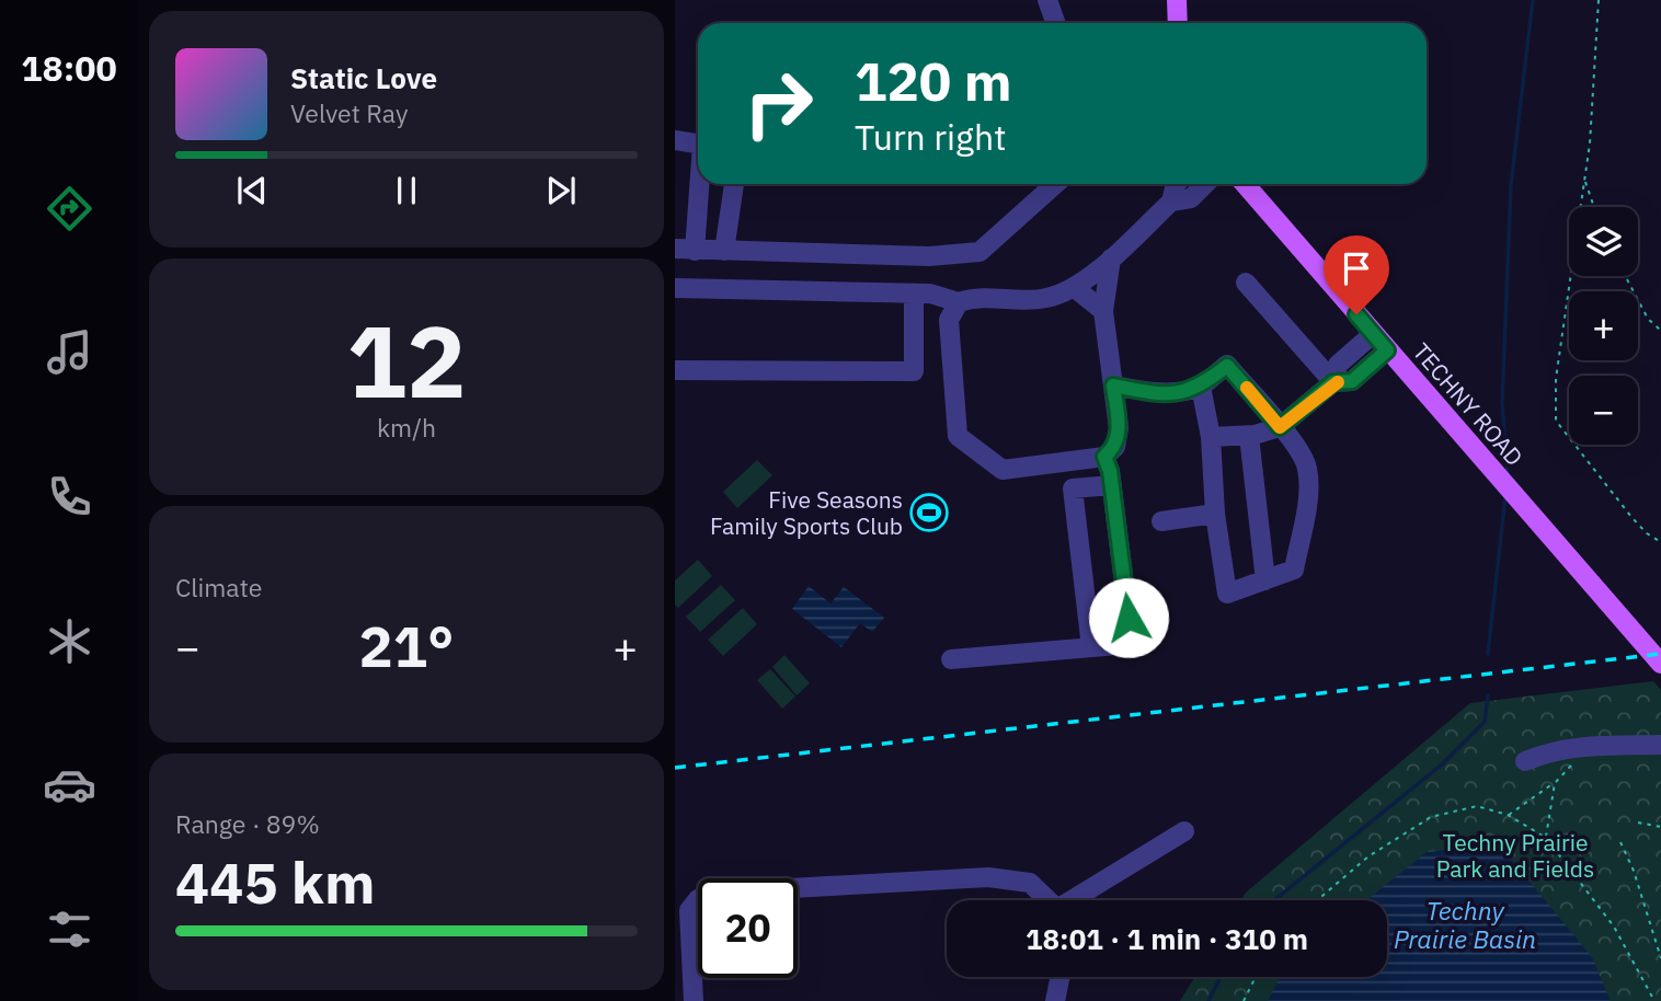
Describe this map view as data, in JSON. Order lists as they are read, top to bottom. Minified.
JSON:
{"streets":{"main road":["TECHNY ROAD"]},"water":["Techny Prairie Basin"],"parks":["Techny Prairie Park and Fields"],"places":{"sports":["Five Seasons Family Sports Club"]},"page":{"tabs":"18:00","turn":["120 m","Turn right"],"song":["Static Love","Velvet Ray"],"map_buttons":["+","−"],"tile":[["12","km/h"],"Climate",["Range · 89%","445 km"]],"heat":["−","21°","+"],"limit":"20","trip":"18:01 · 1 min · 310 m"}}
